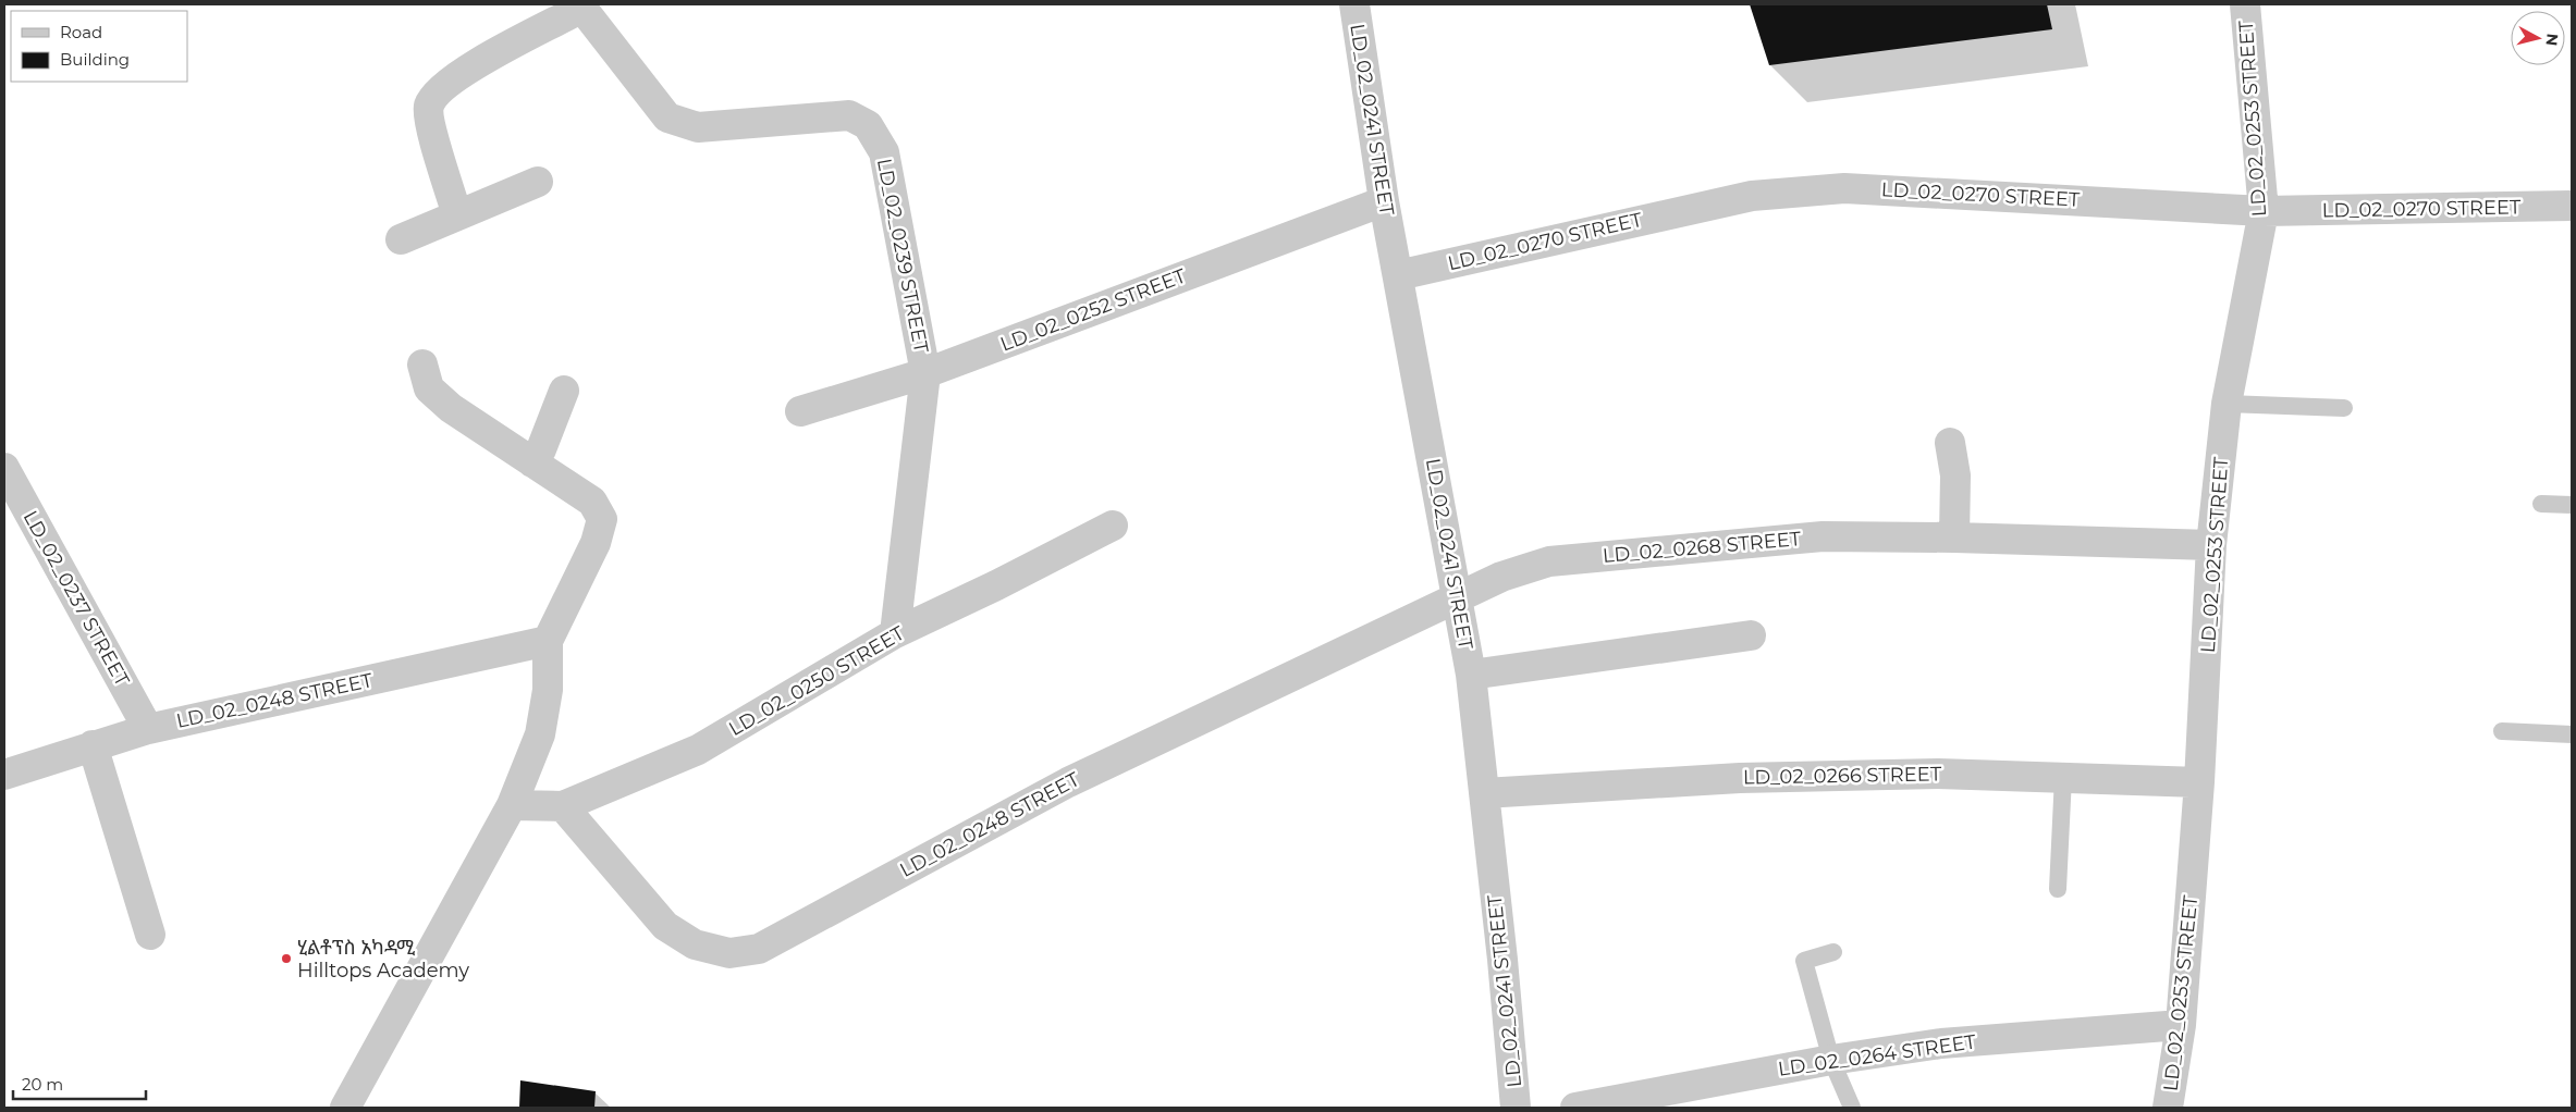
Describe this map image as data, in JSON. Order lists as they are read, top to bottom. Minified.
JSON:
{"streets":{"street":["LD_02_0253 STREET","LD_02_0241 STREET","LD_02_0270 STREET","LD_02_0239 STREET","LD_02_0252 STREET","LD_02_0268 STREET","LD_02_0237 STREET","LD_02_0250 STREET","LD_02_0248 STREET","LD_02_0266 STREET","LD_02_0264 STREET"]},"crossings":[["LD_02_0253 STREET","LD_02_0270 STREET"],["LD_02_0253 STREET","LD_02_0268 STREET"],["LD_02_0253 STREET","LD_02_0266 STREET"],["LD_02_0253 STREET","LD_02_0264 STREET"],["LD_02_0241 STREET","LD_02_0270 STREET"],["LD_02_0241 STREET","LD_02_0252 STREET"],["LD_02_0241 STREET","LD_02_0268 STREET"],["LD_02_0241 STREET","LD_02_0248 STREET"],["LD_02_0241 STREET","LD_02_0266 STREET"],["LD_02_0239 STREET","LD_02_0252 STREET"],["LD_02_0239 STREET","LD_02_0250 STREET"],["LD_02_0268 STREET","LD_02_0248 STREET"],["LD_02_0237 STREET","LD_02_0248 STREET"],["LD_02_0250 STREET","LD_02_0248 STREET"]],"places":["ሂልቶፕስ አካዳሚ Hilltops Academy"],"legend":["Road","Building"],"scale_bar":"20 m","north":"right"}
